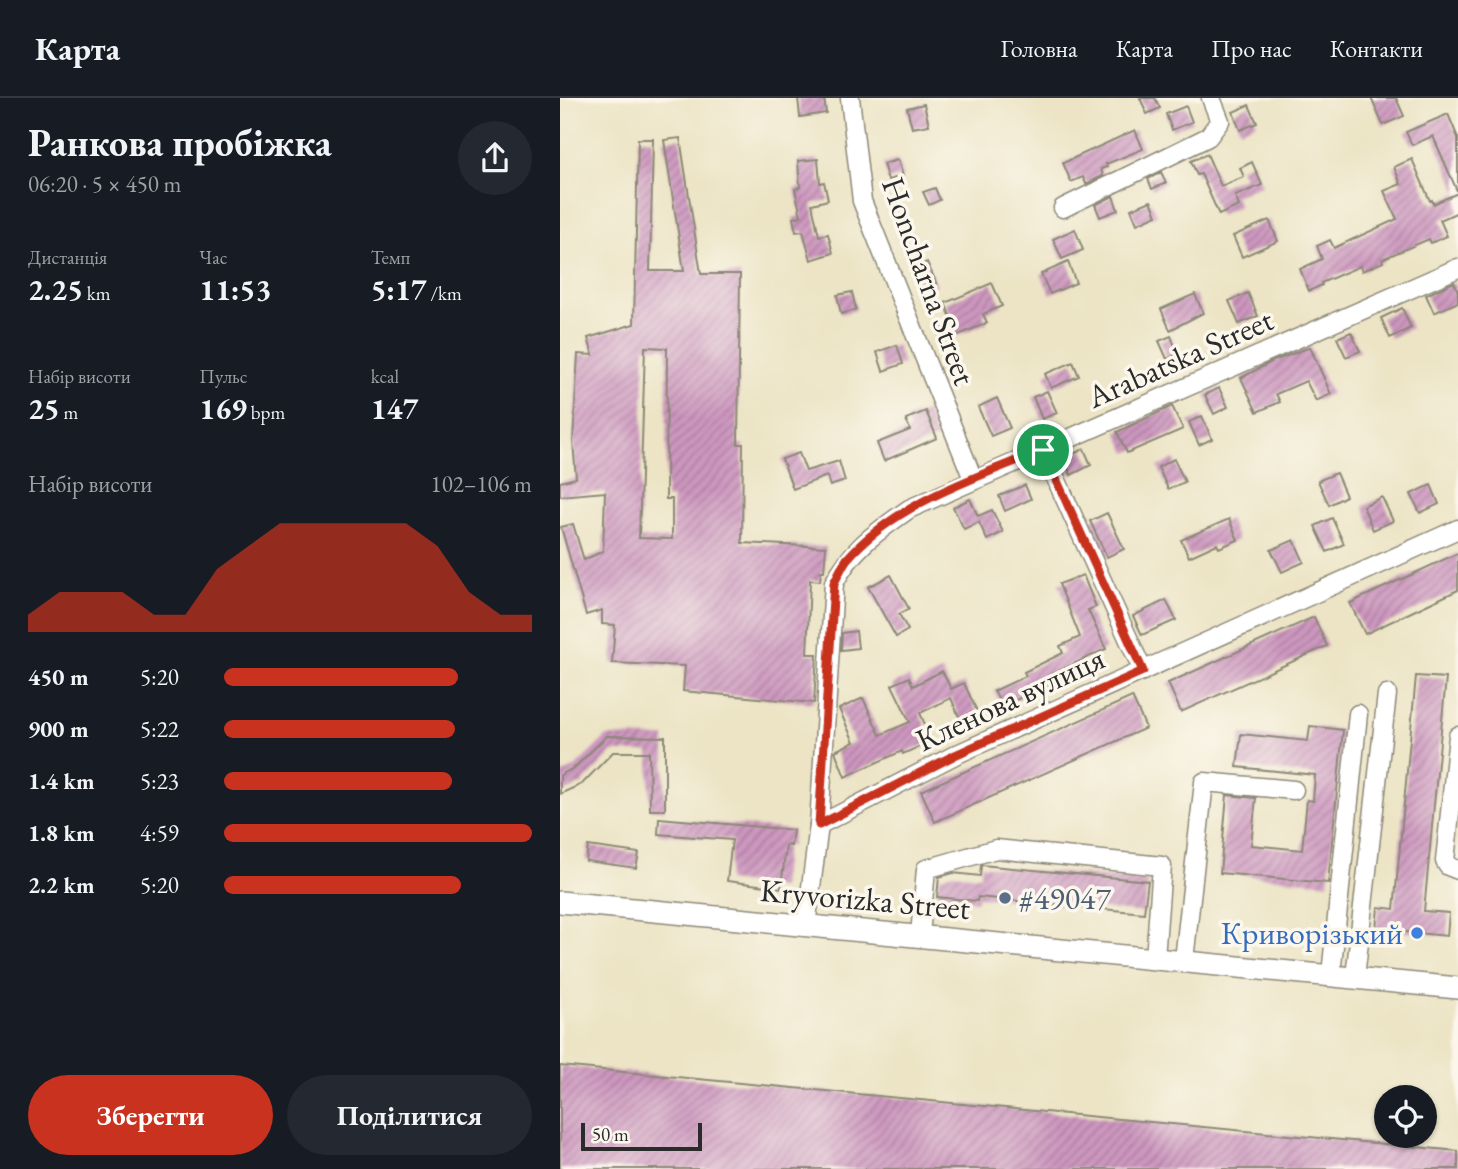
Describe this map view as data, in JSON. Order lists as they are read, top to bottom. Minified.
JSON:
{"streets":{"main road":["Kryvorizka Street"],"street":["Honcharna Street","Arabatska Street","Кленова вулиця"]},"crossings":[["Honcharna Street","Arabatska Street"],["Arabatska Street","Кленова вулиця"]],"places":["#49047","Криворізький"],"scale_bar":"50 m","page":{"header":"Карта","nav":["Головна","Карта","Про нас","Контакти"],"heading":["Ранкова пробіжка","06:20 · 5 × 450 m"],"stats":[["Дистанція","2.25 km"],["Час","11:53"],["Темп","5:17 /km"],["Набір висоти","25 m"],["Пульс","169 bpm"],["kcal","147"]],"chart":["Набір висоти","102–106 m"],"list":[{"name":"450 m","note":"5:20"},{"name":"900 m","note":"5:22"},{"name":"1.4 km","note":"5:23"},{"name":"1.8 km","note":"4:59"},{"name":"2.2 km","note":"5:20"}],"buttons":["Зберегти","Поділитися"],"scale":"50 m"}}
